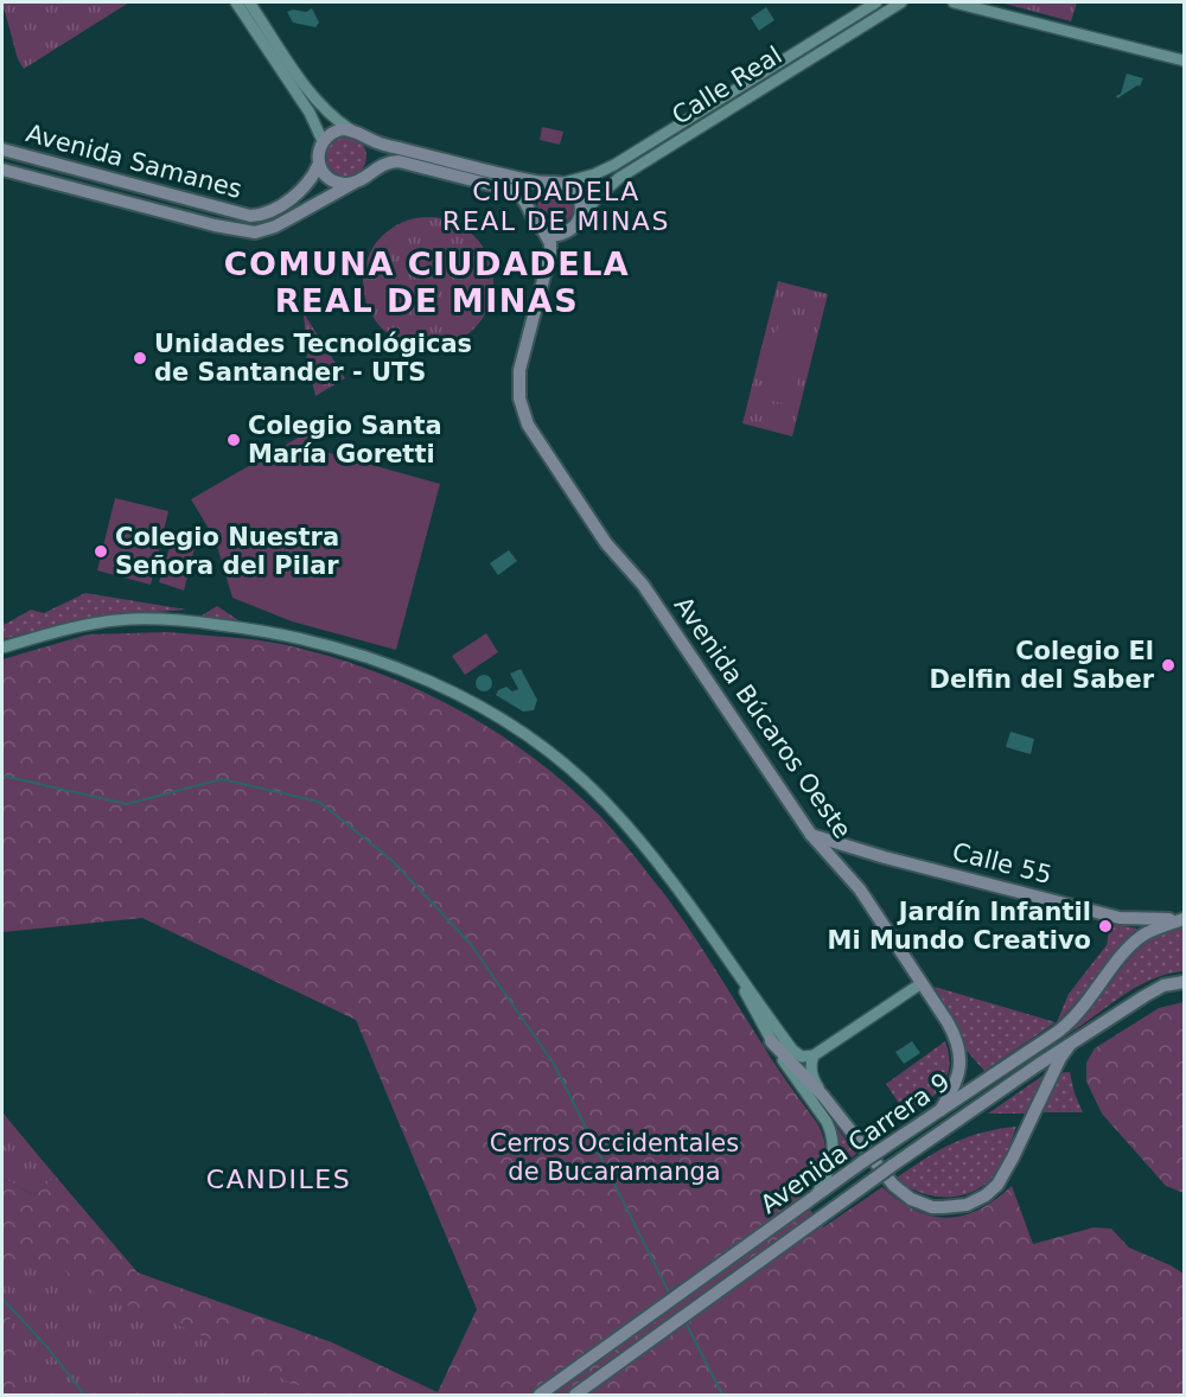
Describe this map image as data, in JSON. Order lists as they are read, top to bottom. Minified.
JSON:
{"streets":{"main road":["Avenida Samanes","Avenida Búcaros Oeste","Calle 55","Avenida Carrera 9"],"street":["Calle Real"]},"crossings":[["Avenida Búcaros Oeste","Calle 55"],["Avenida Búcaros Oeste","Avenida Carrera 9"],["Calle 55","Avenida Carrera 9"]],"districts":["CIUDADELA REAL DE MINAS","COMUNA CIUDADELA REAL DE MINAS","CANDILES"],"parks":["Cerros Occidentales de Bucaramanga"],"places":["Unidades Tecnológicas de Santander - UTS","Colegio Santa María Goretti","Colegio Nuestra Señora del Pilar","Colegio El Delfin del Saber","Jardín Infantil Mi Mundo Creativo"]}
